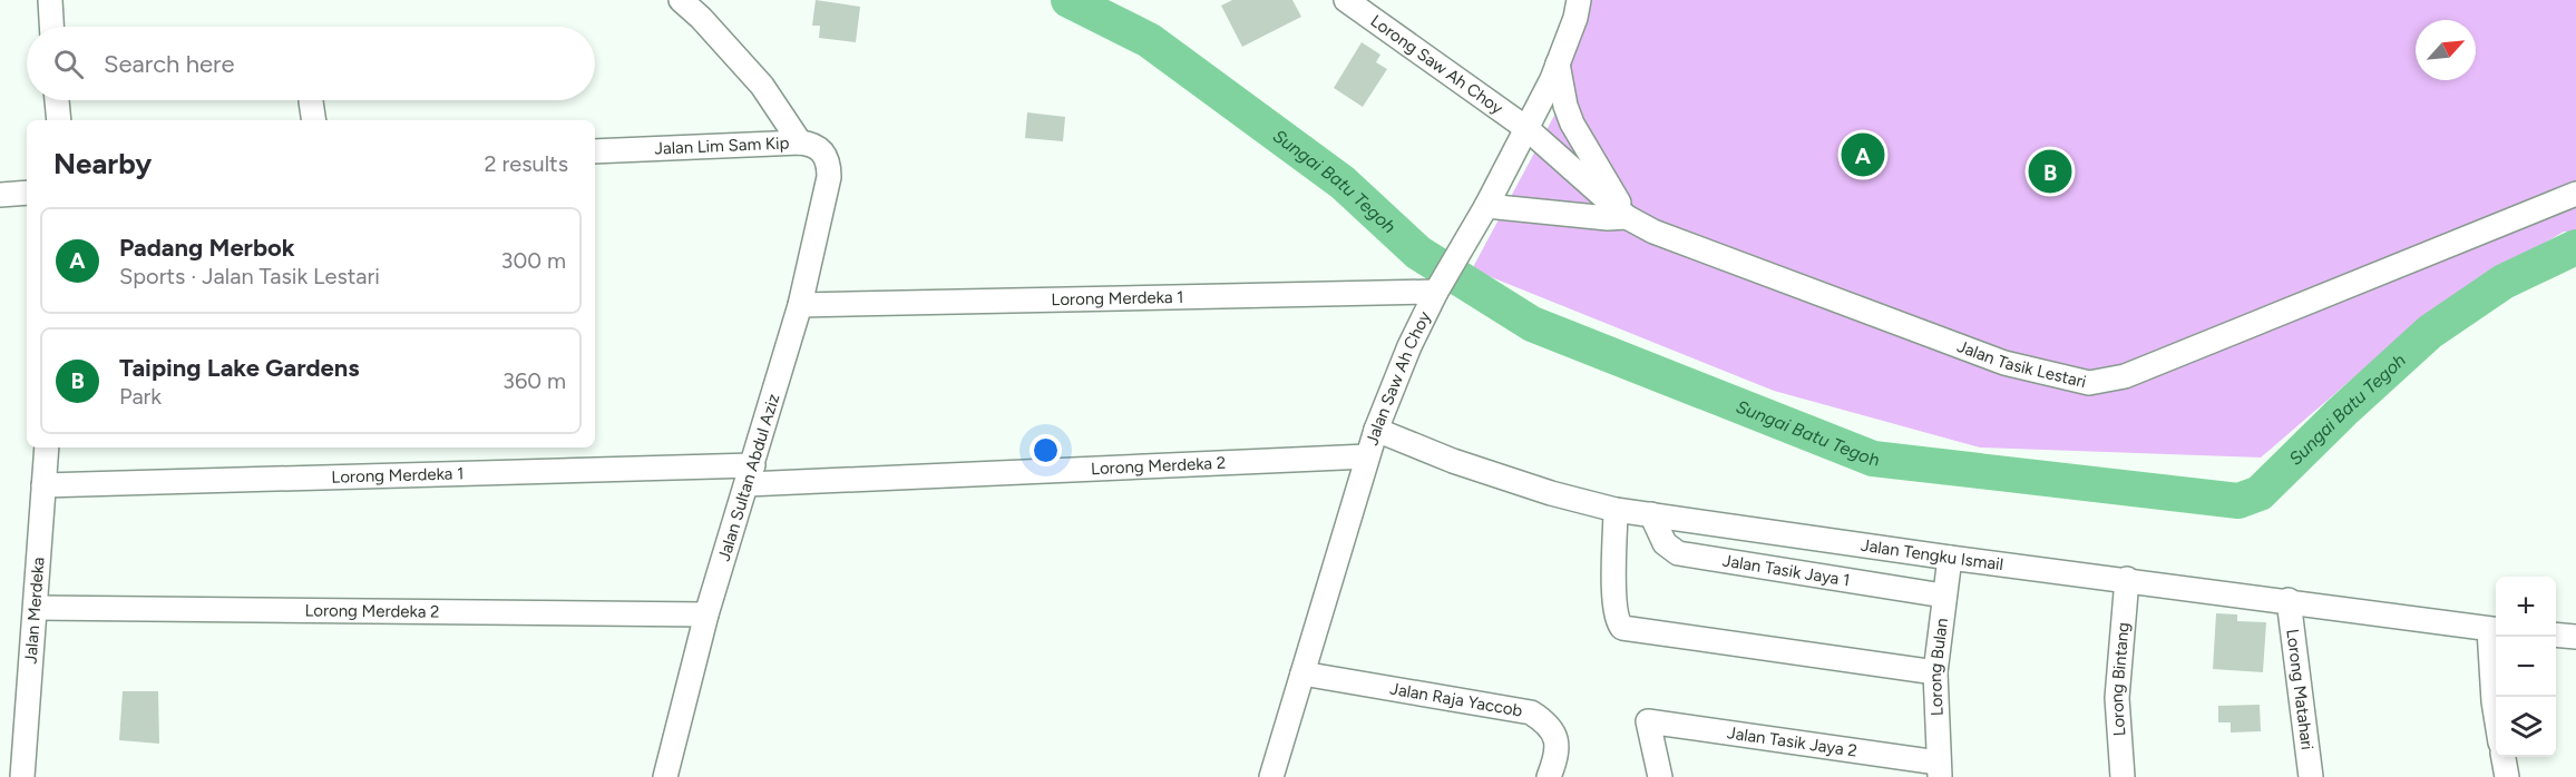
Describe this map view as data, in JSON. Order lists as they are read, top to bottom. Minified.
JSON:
{"streets":{"street":["Lorong Saw Ah Choy","Jalan Lim Sam Kip","Lorong Merdeka 1","Jalan Tasik Lestari","Jalan Saw Ah Choy","Lorong Merdeka 2","Jalan Sultan Abdul Aziz","Jalan Tengku Ismail","Jalan Tasik Jaya 1","Jalan Merdeka","Lorong Bulan","Lorong Bintang","Lorong Matahari","Jalan Raja Yaccob","Jalan Tasik Jaya 2"]},"crossings":[["Lorong Saw Ah Choy","Jalan Tasik Lestari"],["Lorong Saw Ah Choy","Jalan Saw Ah Choy"],["Jalan Lim Sam Kip","Jalan Sultan Abdul Aziz"],["Lorong Merdeka 1","Jalan Saw Ah Choy"],["Lorong Merdeka 1","Lorong Merdeka 2"],["Lorong Merdeka 1","Jalan Sultan Abdul Aziz"],["Lorong Merdeka 1","Jalan Merdeka"],["Jalan Tasik Lestari","Jalan Saw Ah Choy"],["Jalan Saw Ah Choy","Lorong Merdeka 2"],["Jalan Saw Ah Choy","Jalan Tengku Ismail"],["Jalan Saw Ah Choy","Jalan Raja Yaccob"],["Lorong Merdeka 2","Jalan Sultan Abdul Aziz"],["Lorong Merdeka 2","Jalan Merdeka"],["Jalan Tengku Ismail","Jalan Tasik Jaya 1"],["Jalan Tengku Ismail","Lorong Bulan"],["Jalan Tengku Ismail","Lorong Bintang"],["Jalan Tengku Ismail","Lorong Matahari"],["Jalan Tasik Jaya 1","Lorong Bulan"],["Lorong Bulan","Jalan Tasik Jaya 2"]],"water":["Sungai Batu Tegoh"],"north":"top right","page":{"search":"Search here","heading":["Nearby","2 results"],"pins":["A","B"],"list":[{"mark":"A","name":"Padang Merbok","note":"Sports · Jalan Tasik Lestari","value":"300 m"},{"mark":"B","name":"Taiping Lake Gardens","note":"Park","value":"360 m"}],"map_buttons":["+","−"]}}
